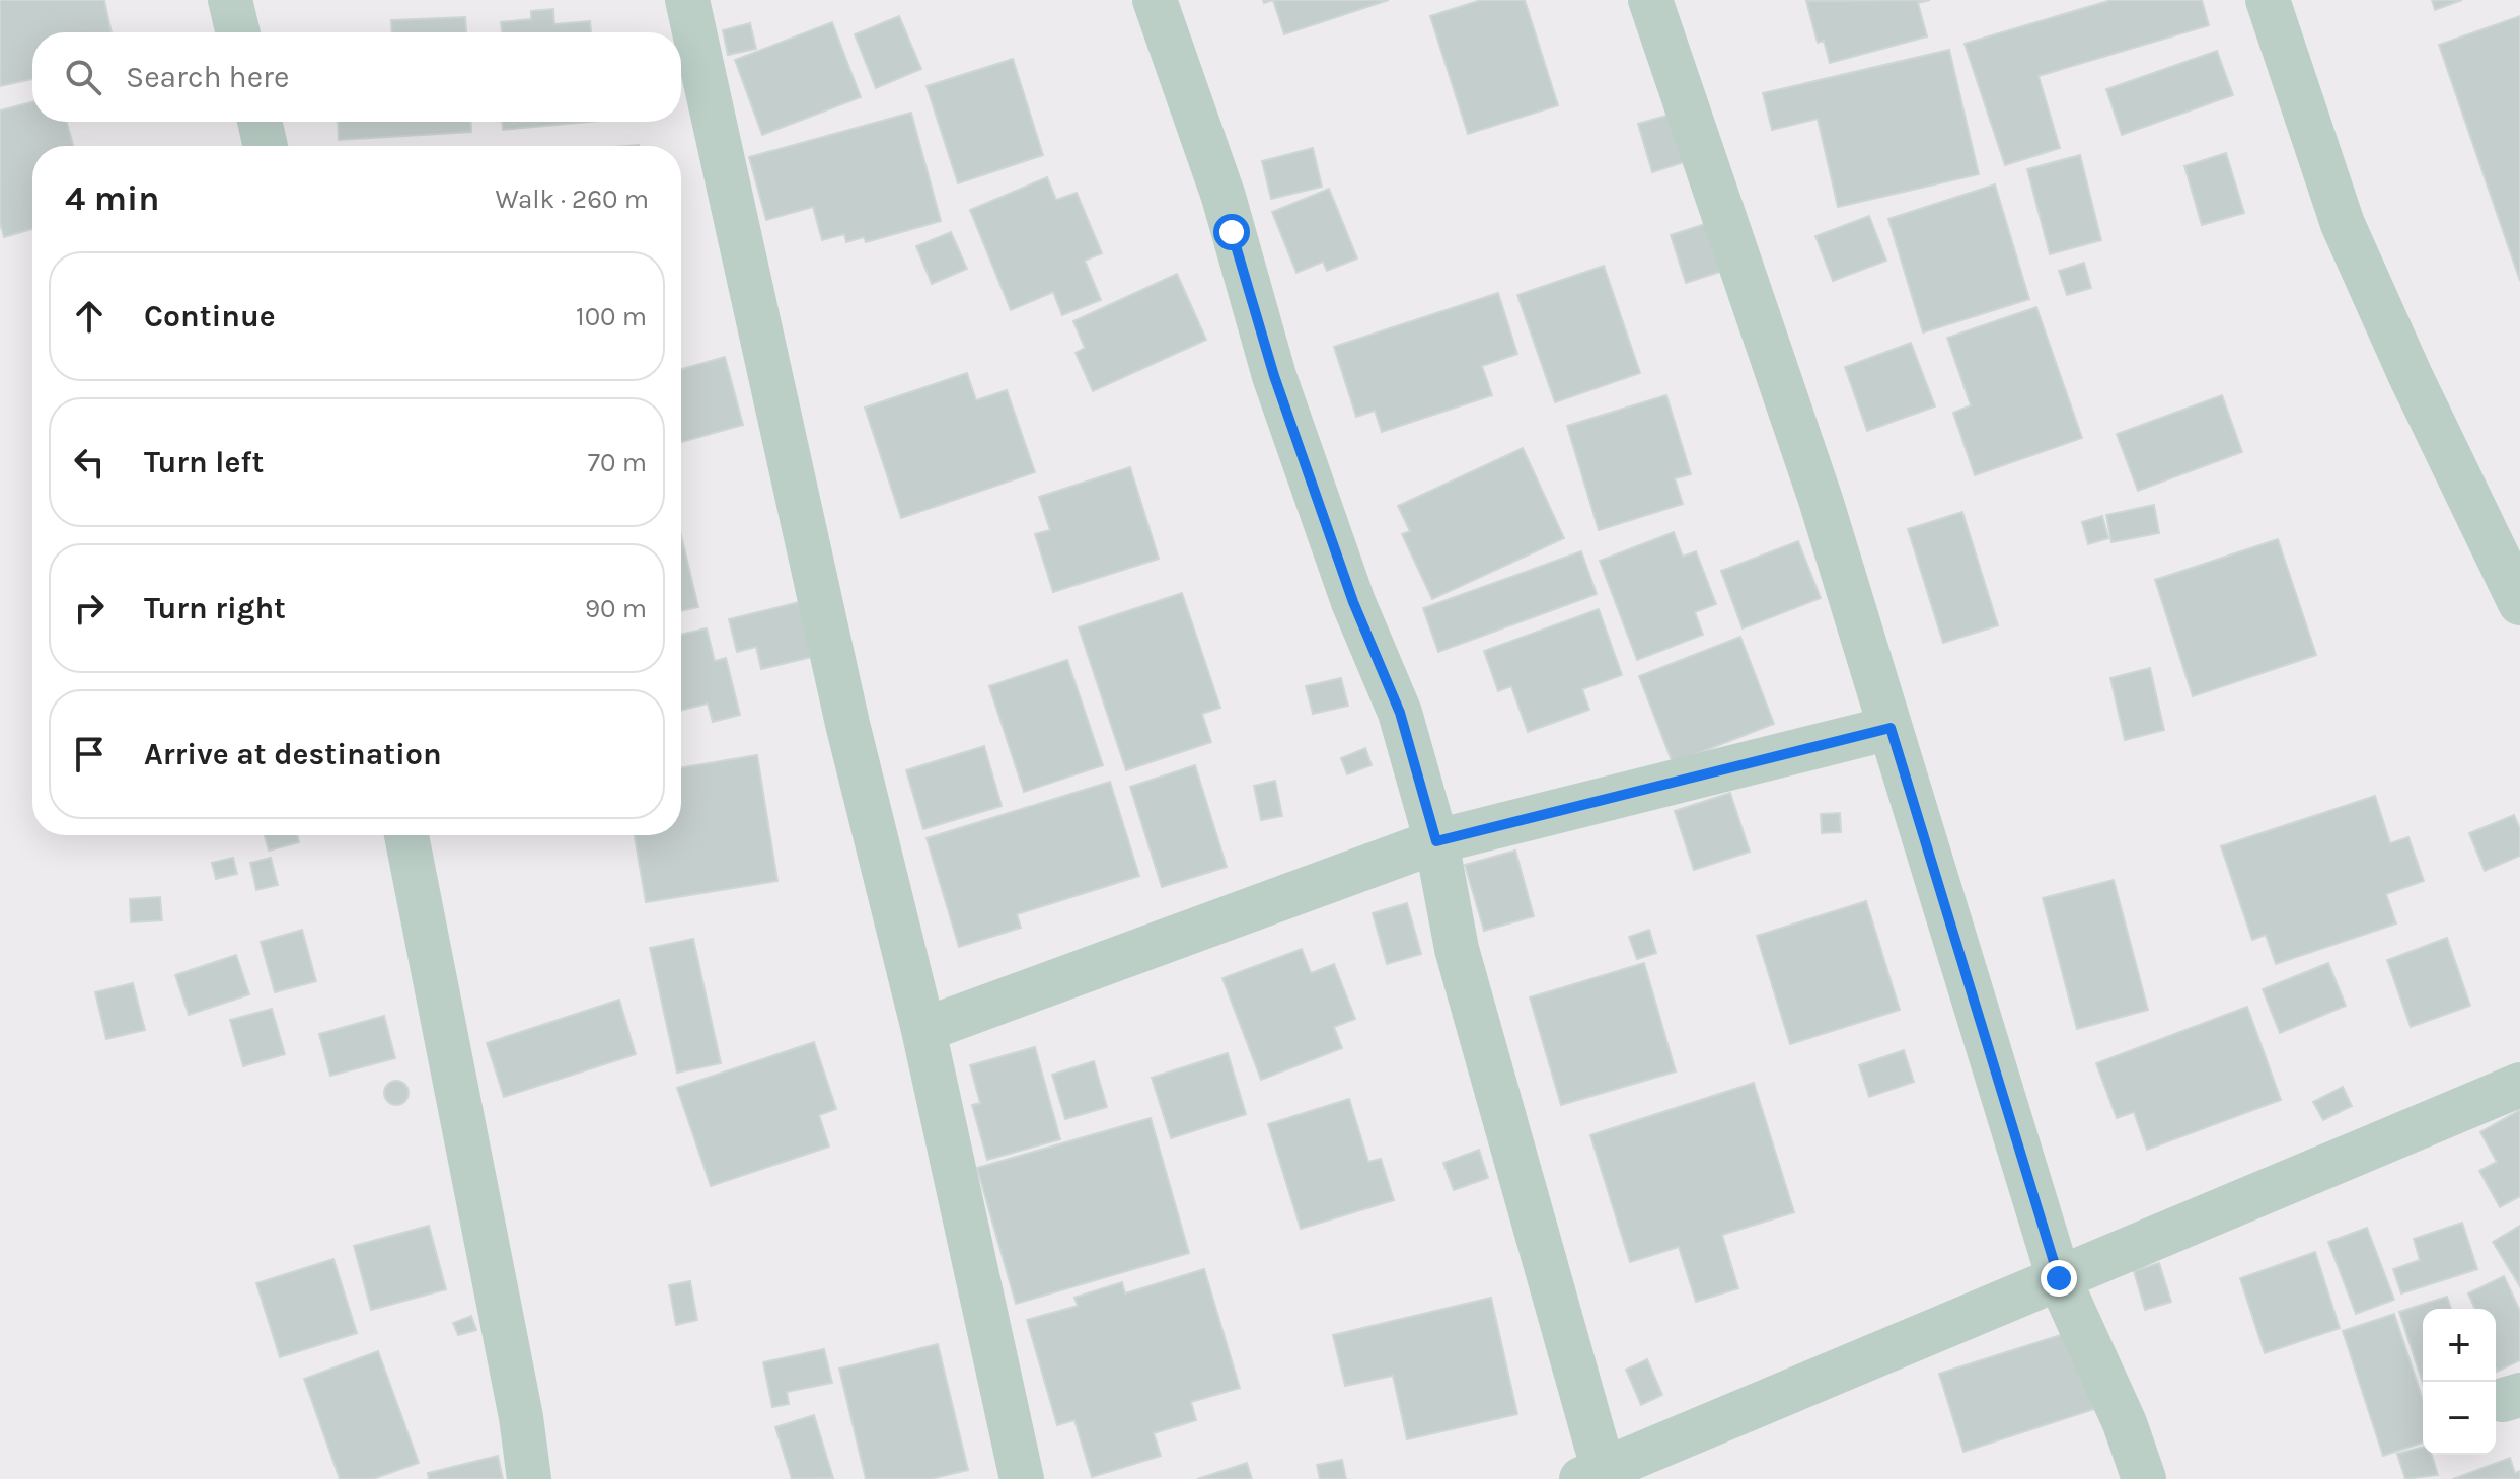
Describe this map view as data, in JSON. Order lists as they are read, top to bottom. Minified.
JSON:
{"page":{"search":"Search here","heading":["4 min","Walk · 260 m"],"list":[["Continue","100 m"],["Turn left","70 m"],["Turn right","90 m"],"Arrive at destination"],"map_buttons":["+","−"]}}
